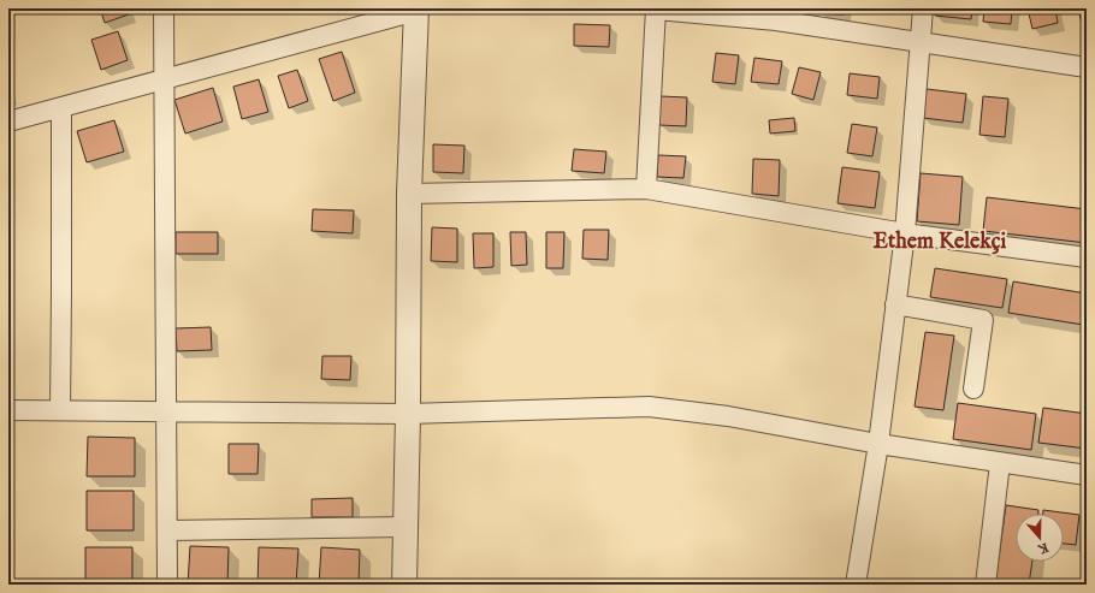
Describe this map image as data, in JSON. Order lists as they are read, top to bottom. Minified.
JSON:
{"districts":["Ethem Kelekçi"],"north":"bottom"}
